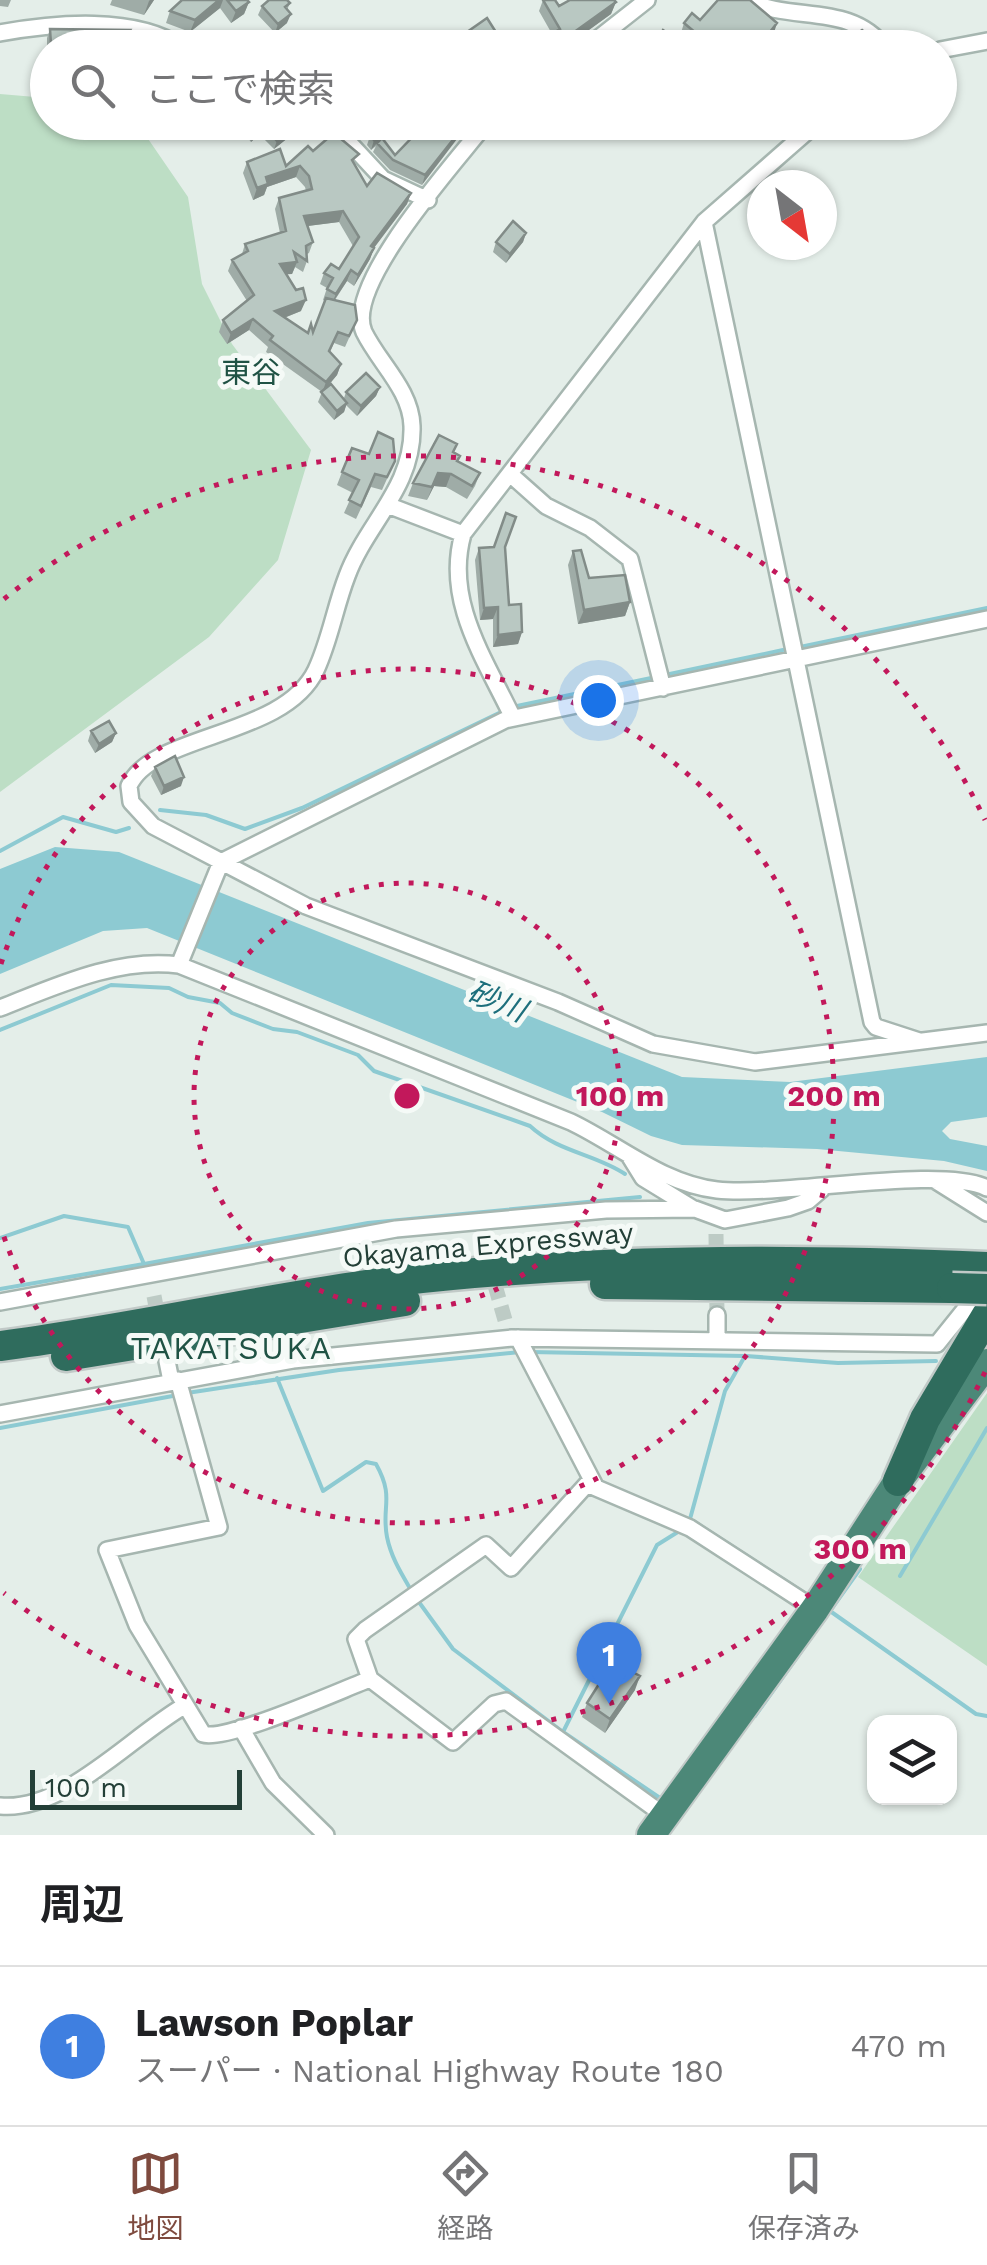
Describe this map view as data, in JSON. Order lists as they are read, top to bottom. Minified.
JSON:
{"streets":{"highway":["Okayama Expressway"]},"districts":["東谷","TAKATSUKA"],"water":["砂川"],"scale_bar":"100 m","north":"bottom right","page":{"search":"ここで検索","pins":"1","scale":"100 m","heading":"周辺","list":[{"mark":"1","name":"Lawson Poplar","note":"スーパー · National Highway Route 180","value":"470 m"}],"nav":["地図","経路","保存済み"]},"rings":["100 m","200 m","300 m"]}
